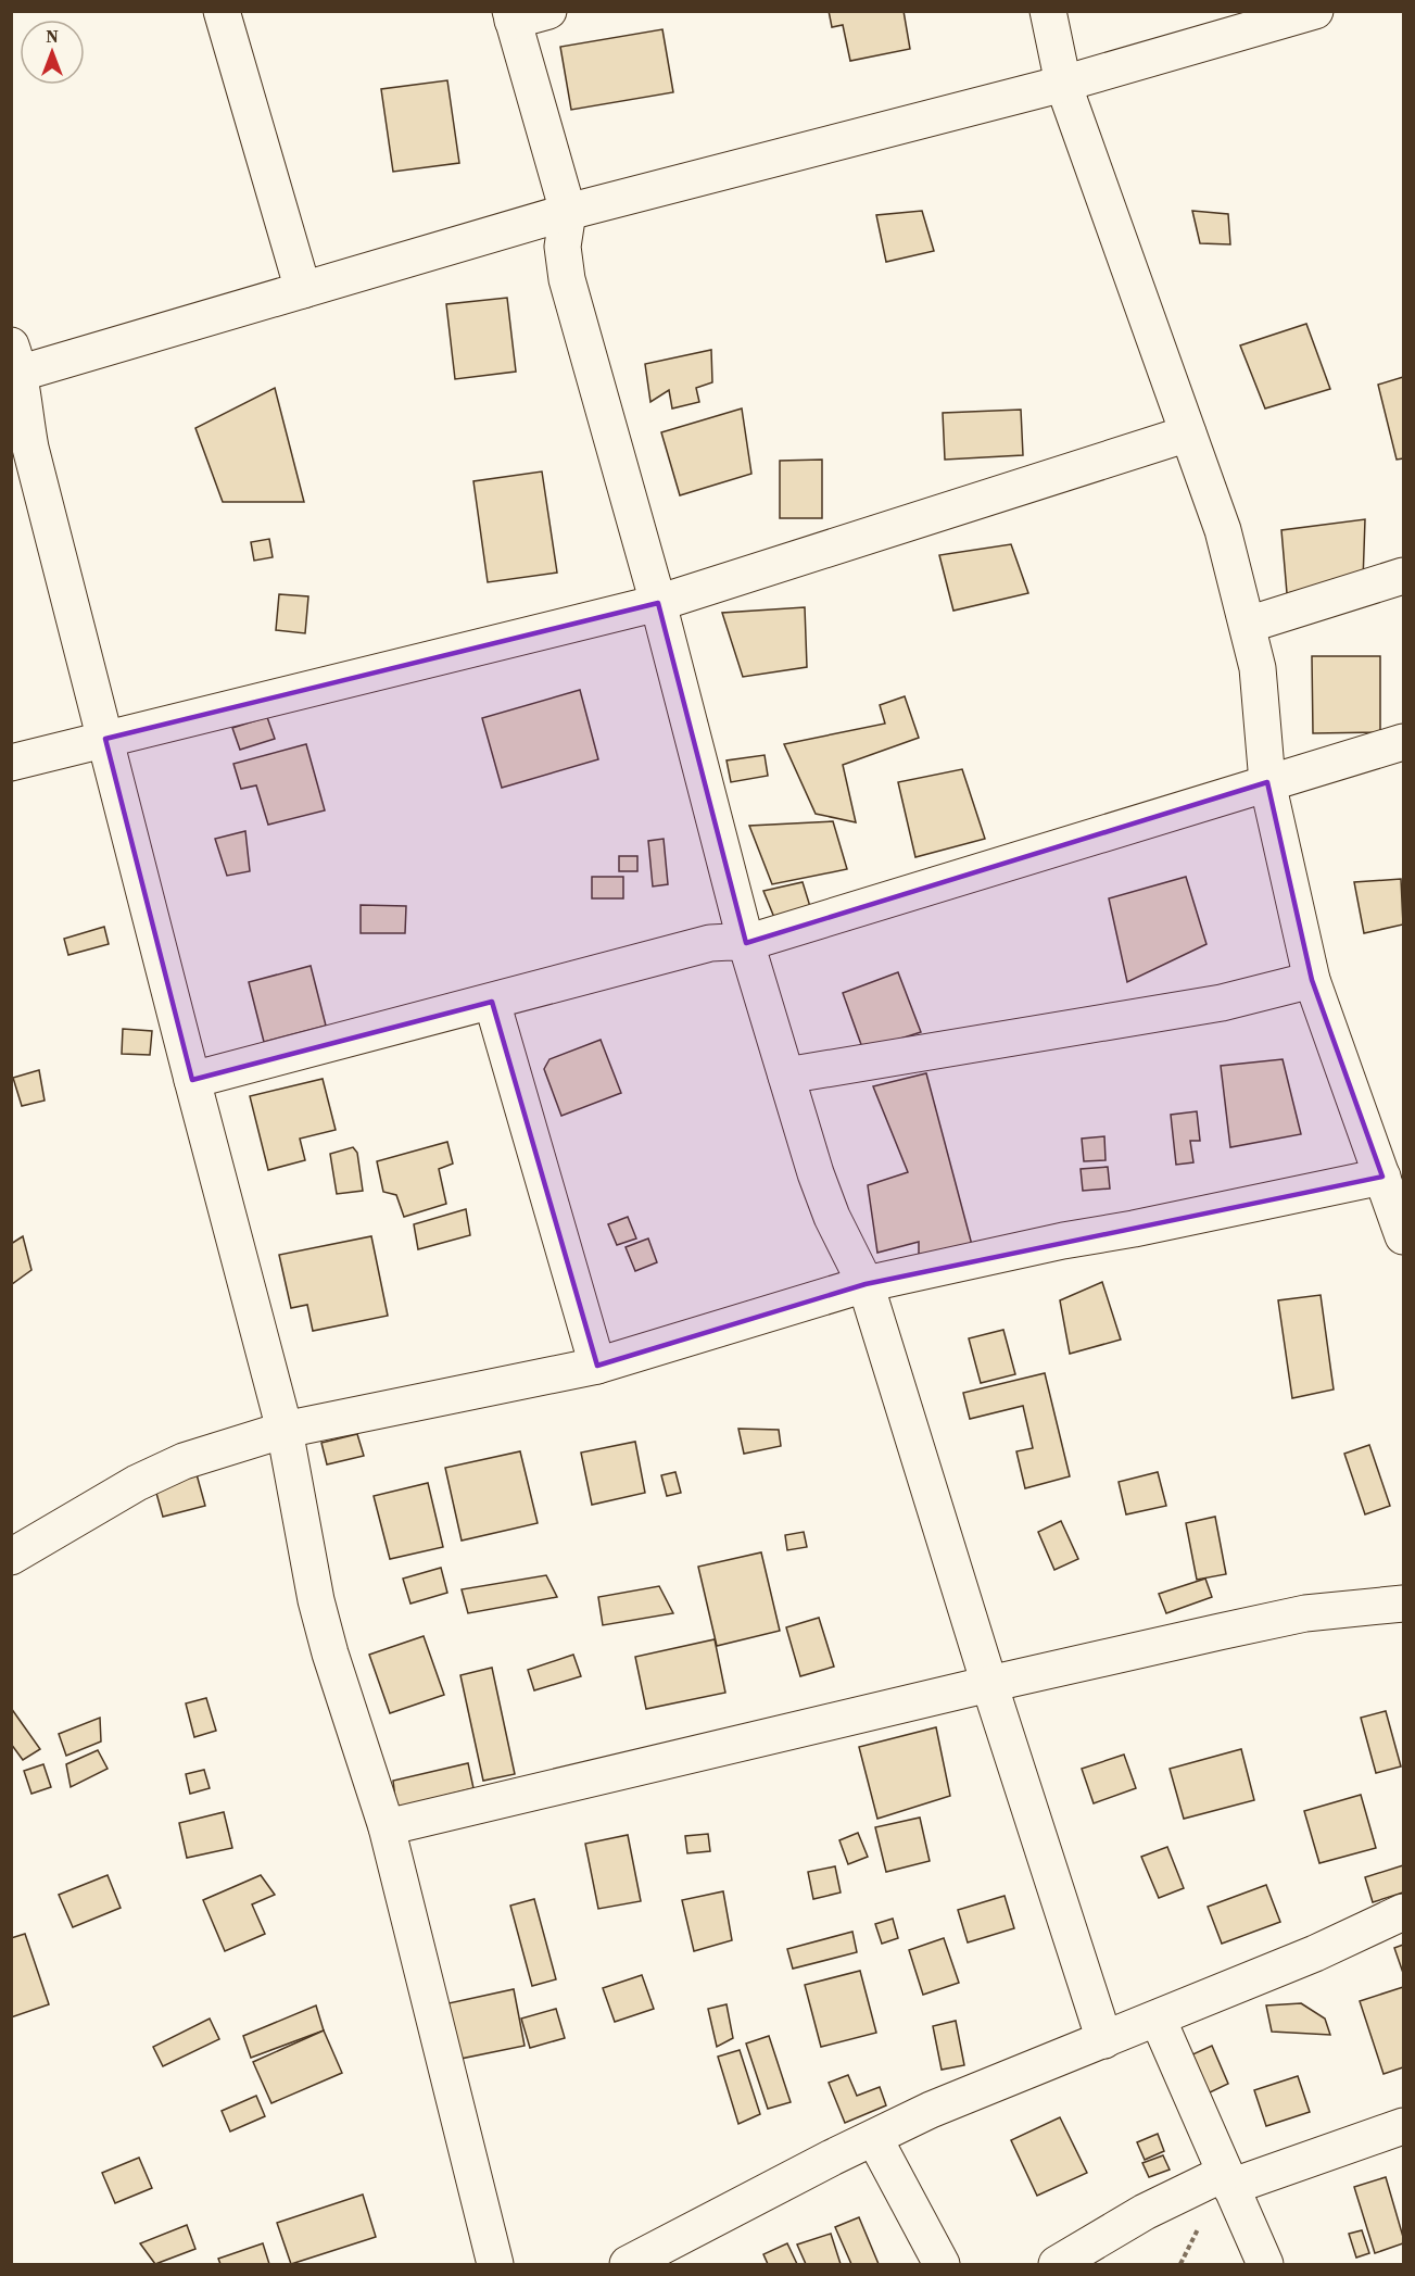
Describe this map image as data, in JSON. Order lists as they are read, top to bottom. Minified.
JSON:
{"north":"top"}
